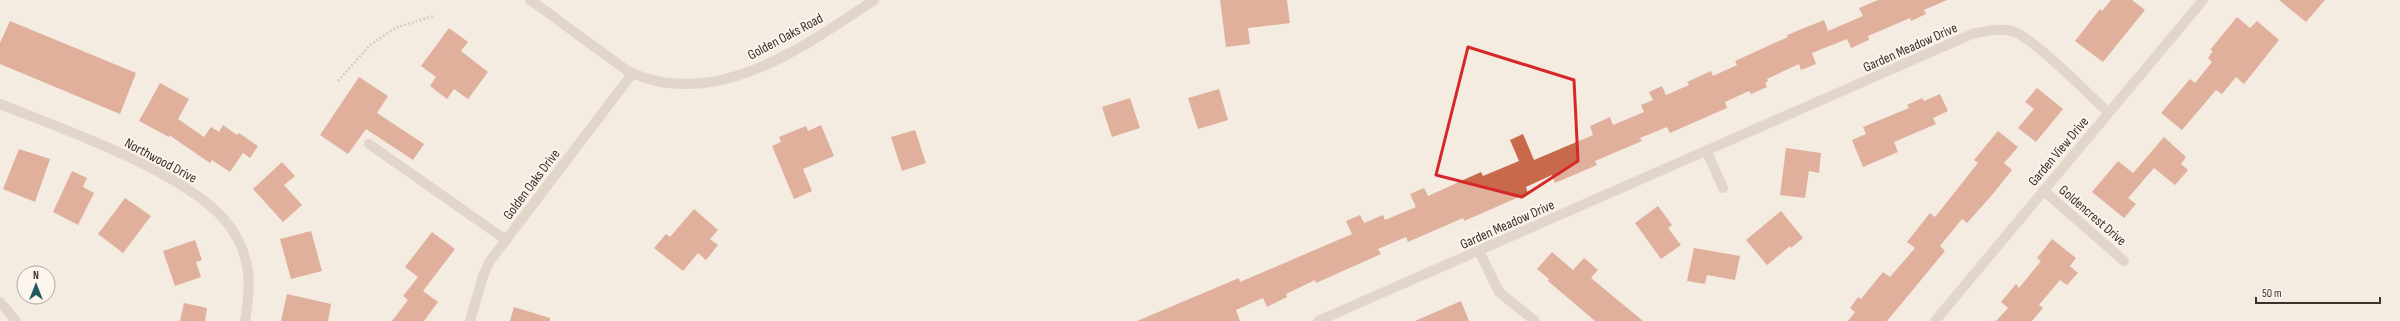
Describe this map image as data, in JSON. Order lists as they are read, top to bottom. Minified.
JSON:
{"streets":{"street":["Golden Oaks Road","Garden Meadow Drive","Garden View Drive","Northwood Drive","Golden Oaks Drive","Goldencrest Drive"]},"crossings":[["Golden Oaks Road","Golden Oaks Drive"],["Garden Meadow Drive","Garden View Drive"],["Garden View Drive","Goldencrest Drive"]],"scale_bar":"50 m","north":"top"}
